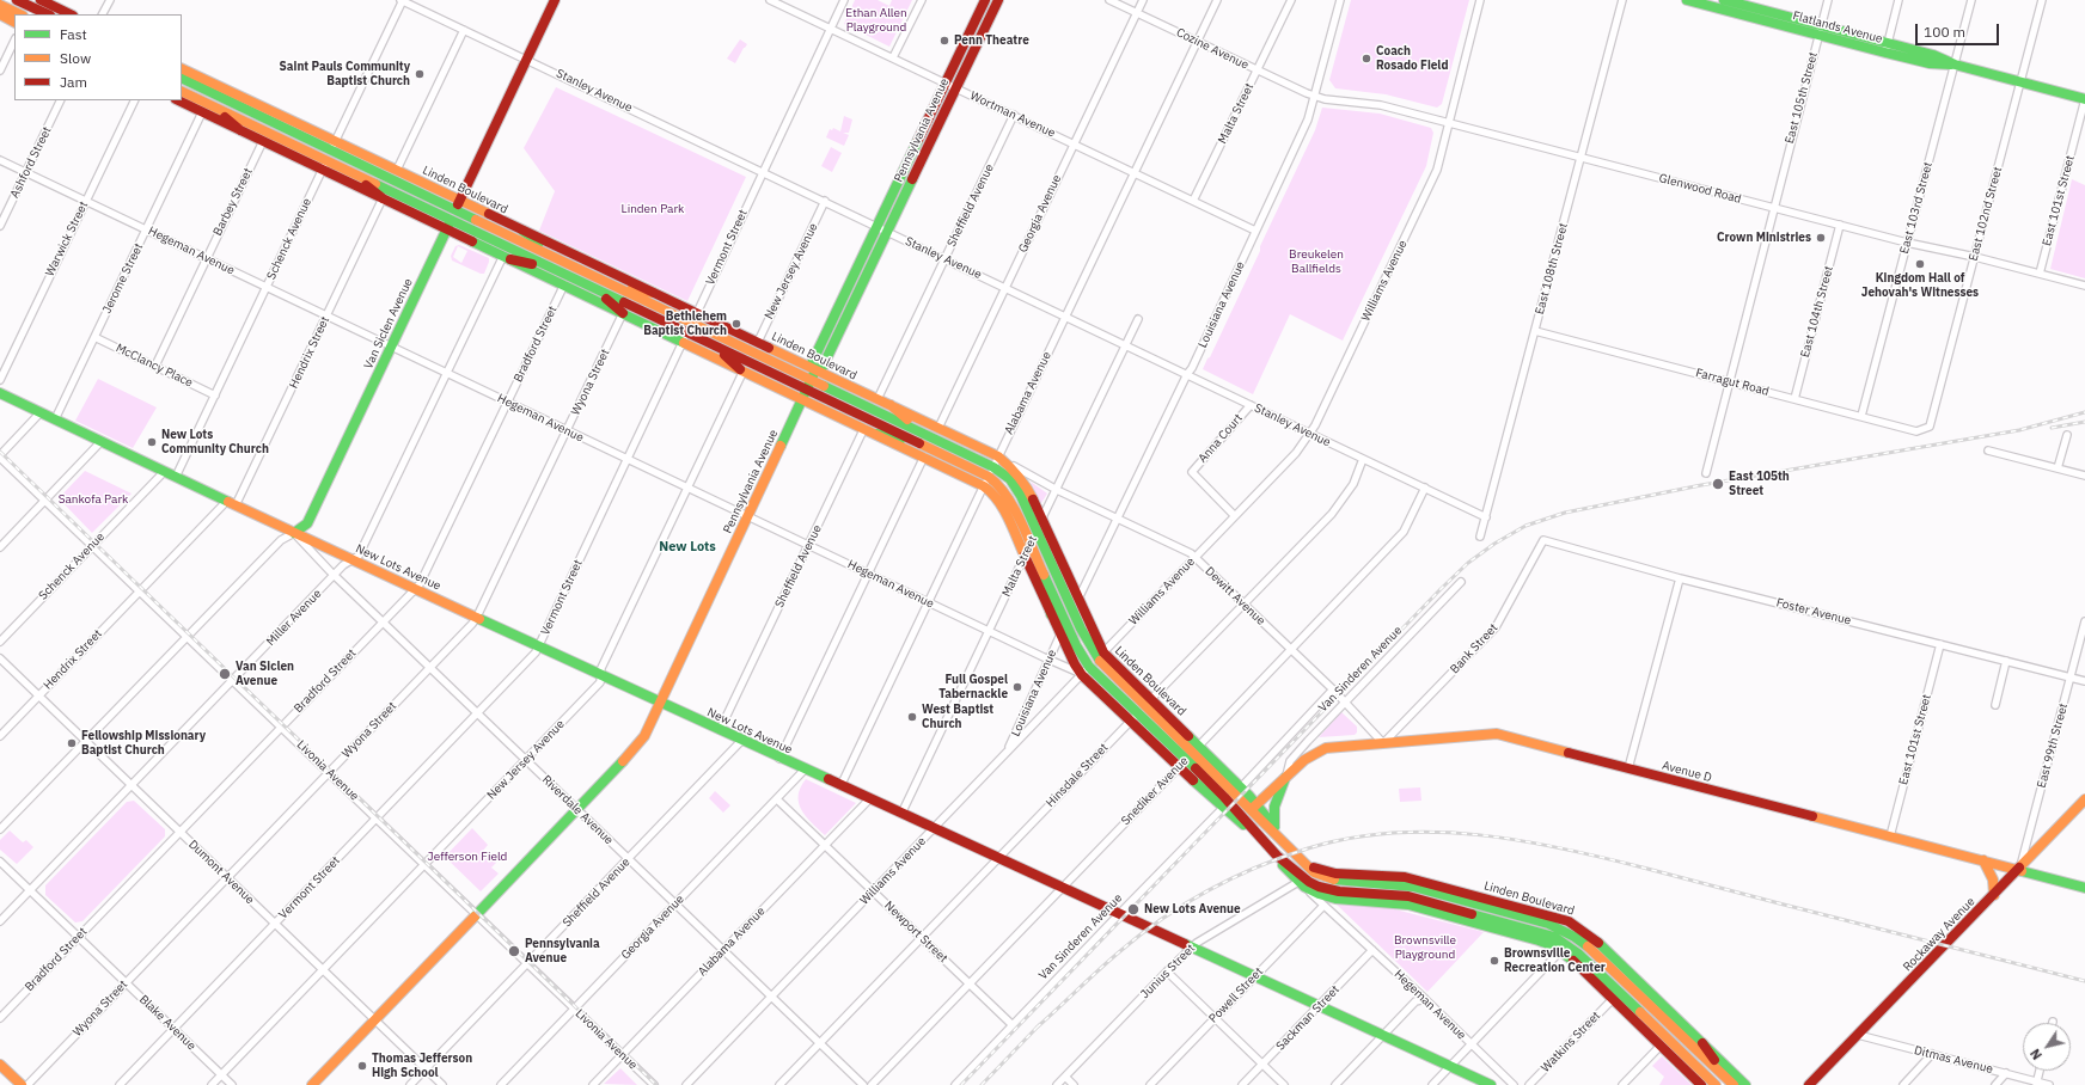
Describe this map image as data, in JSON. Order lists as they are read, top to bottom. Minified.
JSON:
{"streets":{"main road":["Flatlands Avenue","Pennsylvania Avenue","Linden Boulevard","Van Siclen Avenue","New Lots Avenue","Van Sinderen Avenue","Avenue D","Rockaway Avenue"],"street":["Cozine Avenue","Stanley Avenue","East 105th Street","Malta Street","Wortman Avenue","Ashford Street","Glenwood Road","East 101st Street","Barbey Street","Sheffield Avenue","East 103rd Street","Georgia Avenue","East 102nd Street","Warwick Street","Schenck Avenue","Vermont Street","Hegeman Avenue","East 108th Street","New Jersey Avenue","Jerome Street","Williams Avenue","Louisiana Avenue","East 104th Street","Bradford Street","Hendrix Street","McClancy Place","Wyona Street","Farragut Road","Alabama Avenue","Anna Court","Dewitt Avenue","Foster Avenue","Miller Avenue","Bank Street","East 99th Street","Livonia Avenue","Hinsdale Street","Snediker Avenue","Riverdale Avenue","Dumont Avenue","Newport Street","Junius Street","Powell Street","Sackman Street","Blake Avenue","Watkins Street","Ditmas Avenue"]},"crossings":[["Flatlands Avenue","East 105th Street"],["Flatlands Avenue","East 101st Street"],["Flatlands Avenue","East 103rd Street"],["Flatlands Avenue","East 102nd Street"],["Cozine Avenue","Malta Street"],["Cozine Avenue","Glenwood Road"],["Cozine Avenue","Georgia Avenue"],["Cozine Avenue","Louisiana Avenue"],["Cozine Avenue","Alabama Avenue"],["Stanley Avenue","Malta Street"],["Stanley Avenue","Pennsylvania Avenue"],["Stanley Avenue","Sheffield Avenue"],["Stanley Avenue","Georgia Avenue"],["Stanley Avenue","Schenck Avenue"],["Stanley Avenue","Vermont Street"],["Stanley Avenue","East 108th Street"],["Stanley Avenue","New Jersey Avenue"],["Stanley Avenue","Williams Avenue"],["Stanley Avenue","Louisiana Avenue"],["Stanley Avenue","Van Siclen Avenue"],["Stanley Avenue","Alabama Avenue"],["Stanley Avenue","Anna Court"],["Stanley Avenue","Hinsdale Street"],["Stanley Avenue","Snediker Avenue"],["East 105th Street","Glenwood Road"],["East 105th Street","Farragut Road"],["Malta Street","Wortman Avenue"],["Malta Street","Linden Boulevard"],["Malta Street","Hegeman Avenue"],["Malta Street","New Lots Avenue"],["Malta Street","Dewitt Avenue"],["Wortman Avenue","Pennsylvania Avenue"],["Wortman Avenue","Sheffield Avenue"],["Wortman Avenue","Georgia Avenue"],["Wortman Avenue","Vermont Street"],["Wortman Avenue","Louisiana Avenue"],["Wortman Avenue","Alabama Avenue"],["Pennsylvania Avenue","Linden Boulevard"],["Pennsylvania Avenue","Hegeman Avenue"],["Pennsylvania Avenue","New Lots Avenue"],["Pennsylvania Avenue","Livonia Avenue"],["Pennsylvania Avenue","Riverdale Avenue"],["Pennsylvania Avenue","Dumont Avenue"],["Ashford Street","Hegeman Avenue"],["Glenwood Road","East 101st Street"],["Glenwood Road","East 103rd Street"],["Glenwood Road","East 102nd Street"],["Glenwood Road","East 108th Street"],["Glenwood Road","Williams Avenue"],["Glenwood Road","Louisiana Avenue"],["Glenwood Road","East 104th Street"],["Linden Boulevard","Barbey Street"],["Linden Boulevard","Sheffield Avenue"],["Linden Boulevard","Georgia Avenue"],["Linden Boulevard","Schenck Avenue"],["Linden Boulevard","Vermont Street"],["Linden Boulevard","Hegeman Avenue"],["Linden Boulevard","New Jersey Avenue"],["Linden Boulevard","Jerome Street"],["Linden Boulevard","Williams Avenue"],["Linden Boulevard","Louisiana Avenue"],["Linden Boulevard","Van Siclen Avenue"],["Linden Boulevard","Bradford Street"],["Linden Boulevard","Hendrix Street"],["Linden Boulevard","Wyona Street"],["Linden Boulevard","Alabama Avenue"],["Linden Boulevard","Dewitt Avenue"],["Linden Boulevard","Miller Avenue"],["Linden Boulevard","Van Sinderen Avenue"],["Linden Boulevard","Hinsdale Street"],["Linden Boulevard","Snediker Avenue"],["Linden Boulevard","Junius Street"],["Linden Boulevard","Watkins Street"],["East 101st Street","Foster Avenue"],["East 101st Street","Avenue D"],["Barbey Street","Hegeman Avenue"],["Barbey Street","McClancy Place"],["Sheffield Avenue","Hegeman Avenue"],["Sheffield Avenue","New Lots Avenue"],["Sheffield Avenue","Livonia Avenue"],["Sheffield Avenue","Riverdale Avenue"],["Sheffield Avenue","Dumont Avenue"],["East 103rd Street","Farragut Road"],["Georgia Avenue","New Lots Avenue"],["Georgia Avenue","Livonia Avenue"],["Georgia Avenue","Riverdale Avenue"],["Georgia Avenue","Newport Street"],["East 102nd Street","Farragut Road"],["Warwick Street","Hegeman Avenue"],["Schenck Avenue","Hegeman Avenue"],["Schenck Avenue","McClancy Place"],["Schenck Avenue","New Lots Avenue"],["Schenck Avenue","Livonia Avenue"],["Vermont Street","Hegeman Avenue"],["Vermont Street","New Lots Avenue"],["Vermont Street","Livonia Avenue"],["Vermont Street","Riverdale Avenue"],["Vermont Street","Dumont Avenue"],["Vermont Street","Blake Avenue"],["Hegeman Avenue","New Jersey Avenue"],["Hegeman Avenue","Jerome Street"],["Hegeman Avenue","Williams Avenue"],["Hegeman Avenue","Louisiana Avenue"],["Hegeman Avenue","Van Siclen Avenue"],["Hegeman Avenue","Bradford Street"],["Hegeman Avenue","Hendrix Street"],["Hegeman Avenue","Wyona Street"],["Hegeman Avenue","Alabama Avenue"],["Hegeman Avenue","Miller Avenue"],["Hegeman Avenue","Junius Street"],["Hegeman Avenue","Powell Street"],["Hegeman Avenue","Sackman Street"],["East 108th Street","Farragut Road"],["New Jersey Avenue","New Lots Avenue"],["New Jersey Avenue","Livonia Avenue"],["New Jersey Avenue","Riverdale Avenue"],["New Jersey Avenue","Dumont Avenue"],["New Jersey Avenue","Blake Avenue"],["Jerome Street","McClancy Place"],["Jerome Street","New Lots Avenue"],["Williams Avenue","Louisiana Avenue"],["Williams Avenue","Anna Court"],["Williams Avenue","New Lots Avenue"],["Williams Avenue","Dewitt Avenue"],["Williams Avenue","Riverdale Avenue"],["Williams Avenue","Newport Street"],["Louisiana Avenue","Dewitt Avenue"],["East 104th Street","Farragut Road"],["Van Siclen Avenue","New Lots Avenue"],["Van Siclen Avenue","Livonia Avenue"],["Van Siclen Avenue","Riverdale Avenue"],["Van Siclen Avenue","Dumont Avenue"],["Bradford Street","New Lots Avenue"],["Bradford Street","Livonia Avenue"],["Bradford Street","Riverdale Avenue"],["Bradford Street","Dumont Avenue"],["Bradford Street","Blake Avenue"],["Hendrix Street","New Lots Avenue"],["Hendrix Street","Livonia Avenue"],["Hendrix Street","Dumont Avenue"],["Wyona Street","New Lots Avenue"],["Wyona Street","Livonia Avenue"],["Wyona Street","Riverdale Avenue"],["Wyona Street","Dumont Avenue"],["Wyona Street","Blake Avenue"],["Alabama Avenue","New Lots Avenue"],["Alabama Avenue","Dewitt Avenue"],["Alabama Avenue","Livonia Avenue"],["Alabama Avenue","Riverdale Avenue"],["Alabama Avenue","Newport Street"],["New Lots Avenue","Miller Avenue"],["New Lots Avenue","Van Sinderen Avenue"],["New Lots Avenue","Hinsdale Street"],["New Lots Avenue","Snediker Avenue"],["New Lots Avenue","Riverdale Avenue"],["New Lots Avenue","Junius Street"],["New Lots Avenue","Powell Street"],["New Lots Avenue","Sackman Street"],["Dewitt Avenue","Bank Street"],["Dewitt Avenue","Van Sinderen Avenue"],["Dewitt Avenue","Avenue D"],["Dewitt Avenue","Hinsdale Street"],["Dewitt Avenue","Snediker Avenue"],["Foster Avenue","Bank Street"],["Foster Avenue","East 99th Street"],["Miller Avenue","Livonia Avenue"],["Miller Avenue","Riverdale Avenue"],["Miller Avenue","Dumont Avenue"],["Miller Avenue","Blake Avenue"],["Bank Street","Avenue D"],["Van Sinderen Avenue","Avenue D"],["Van Sinderen Avenue","Newport Street"],["East 99th Street","Avenue D"],["East 99th Street","Rockaway Avenue"],["Avenue D","Rockaway Avenue"],["Hinsdale Street","Riverdale Avenue"],["Hinsdale Street","Newport Street"],["Snediker Avenue","Newport Street"],["Rockaway Avenue","Ditmas Avenue"]],"districts":["New Lots"],"parks":["Ethan Allen Playground","Linden Park","Breukelen Ballfields","Sankofa Park","Jefferson Field","Brownsville Playground"],"places":["Penn Theatre","Coach Rosado Field","Saint Pauls Community Baptist Church","Crown Ministries","Kingdom Hall of Jehovah's Witnesses","Bethlehem Baptist Church","New Lots Community Church","East 105th Street","Van Siclen Avenue","Full Gospel Tabernackle","West Baptist Church","Fellowship Missionary Baptist Church","New Lots Avenue","Pennsylvania Avenue","Brownsville Recreation Center","Thomas Jefferson High School"],"legend":["Fast","Slow","Jam"],"scale_bar":"100 m","north":"bottom left"}
